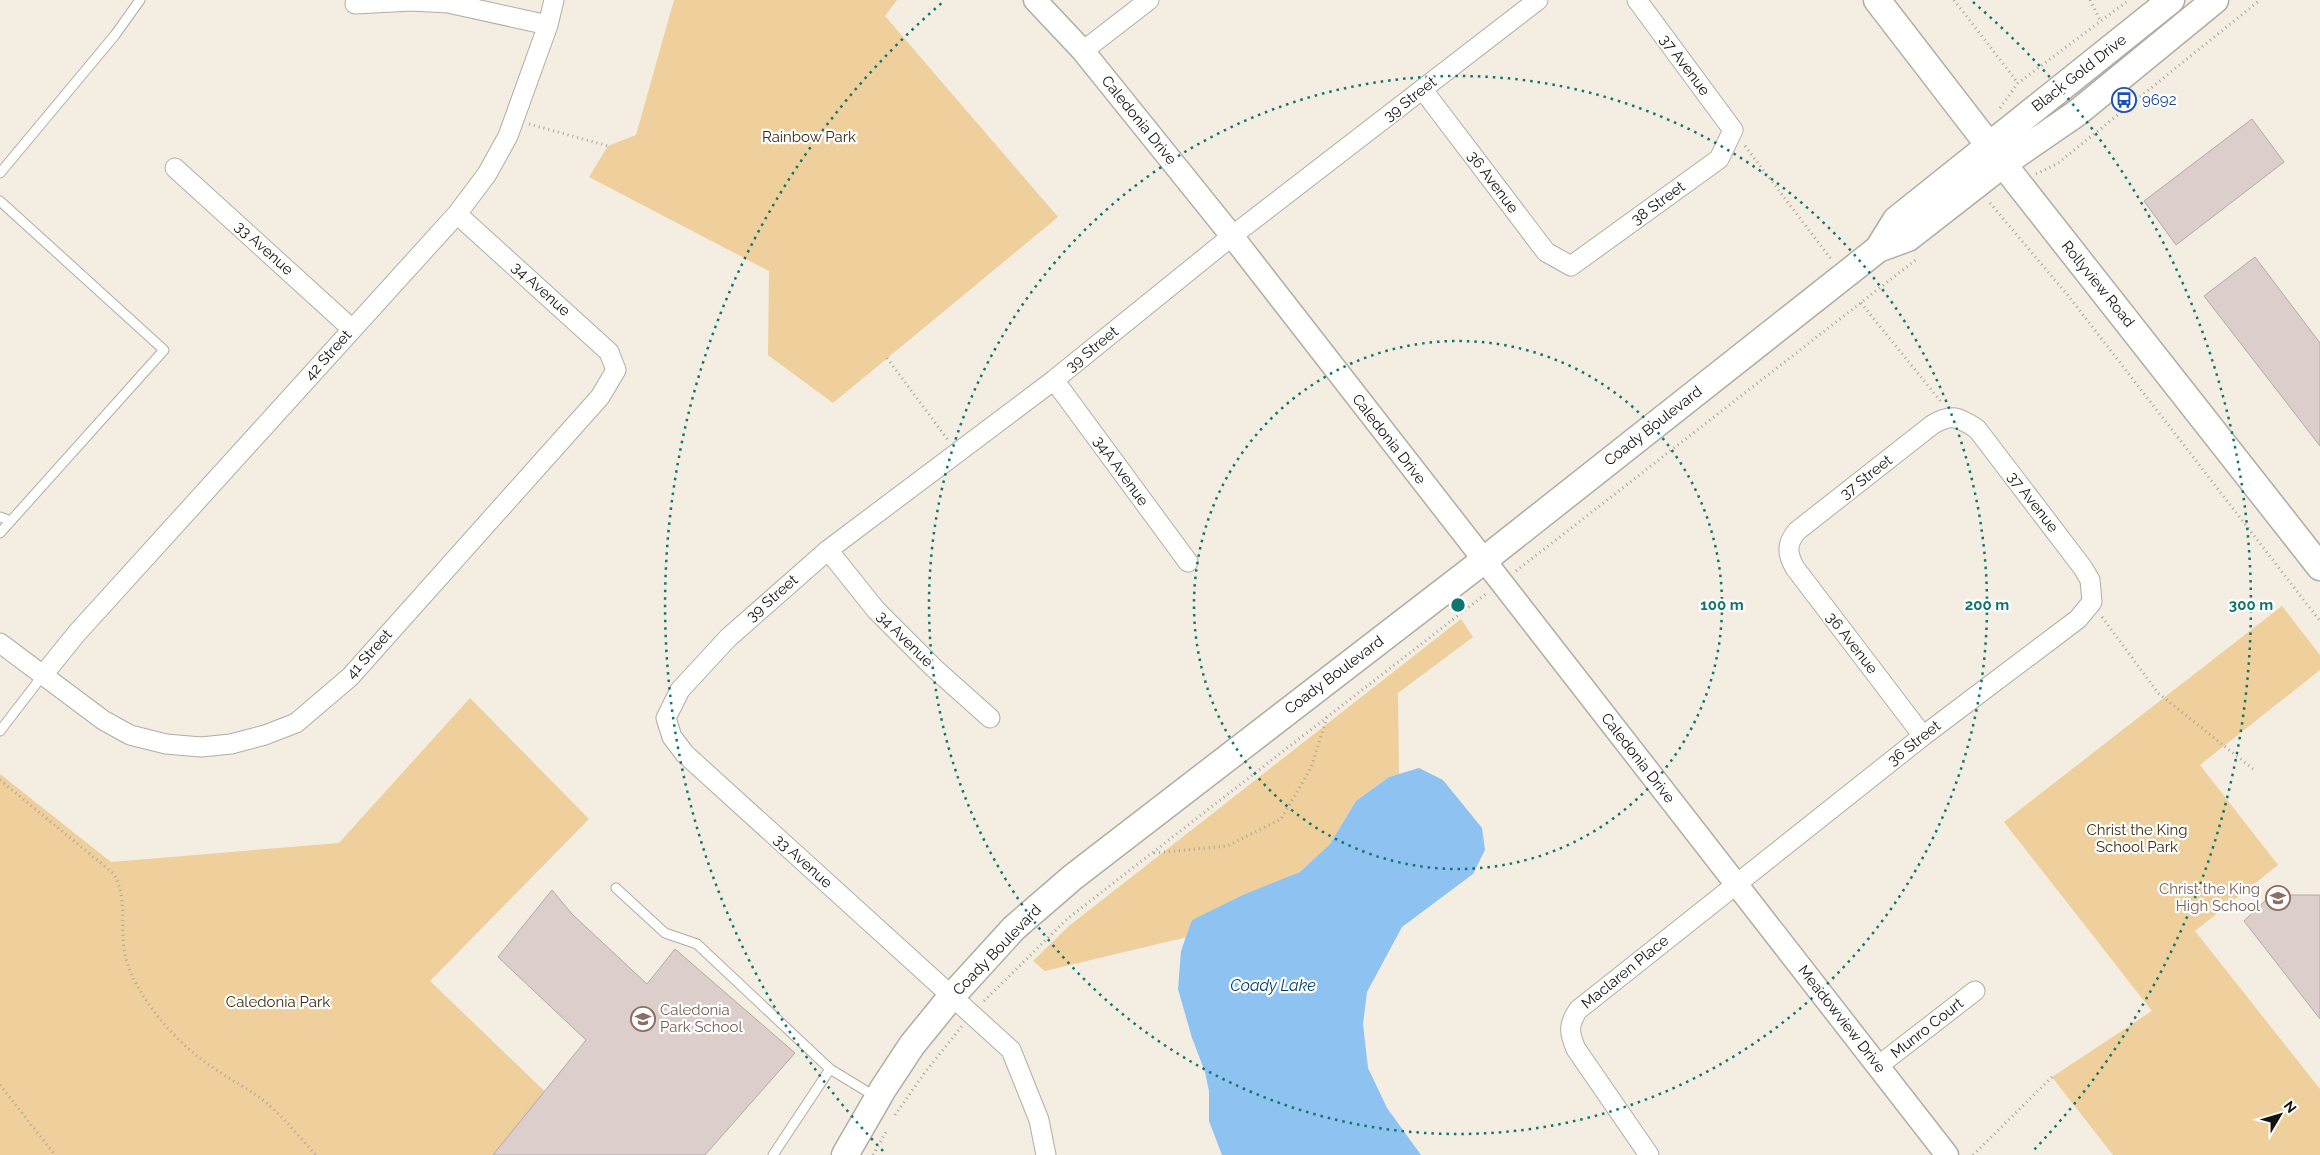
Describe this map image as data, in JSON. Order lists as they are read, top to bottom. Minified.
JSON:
{"streets":{"main road":["Black Gold Drive","Rollyview Road","Coady Boulevard"],"street":["37 Avenue","39 Street","Caledonia Drive","36 Avenue","38 Street","33 Avenue","34 Avenue","42 Street","34A Avenue","37 Street","41 Street","36 Street","Maclaren Place","Meadowview Drive","Munro Court"]},"crossings":[["37 Avenue","38 Street"],["37 Avenue","37 Street"],["37 Avenue","36 Street"],["Black Gold Drive","Rollyview Road"],["Black Gold Drive","Coady Boulevard"],["39 Street","Caledonia Drive"],["39 Street","36 Avenue"],["39 Street","33 Avenue"],["39 Street","34 Avenue"],["39 Street","34A Avenue"],["Caledonia Drive","Coady Boulevard"],["Caledonia Drive","36 Street"],["Caledonia Drive","Maclaren Place"],["Caledonia Drive","Meadowview Drive"],["36 Avenue","38 Street"],["36 Avenue","37 Street"],["36 Avenue","36 Street"],["33 Avenue","42 Street"],["33 Avenue","Coady Boulevard"],["Rollyview Road","Coady Boulevard"],["34 Avenue","42 Street"],["34 Avenue","41 Street"],["42 Street","41 Street"],["36 Street","Maclaren Place"],["36 Street","Meadowview Drive"],["Maclaren Place","Meadowview Drive"],["Meadowview Drive","Munro Court"]],"water":["Coady Lake"],"parks":["Rainbow Park","Christ the King School Park","Caledonia Park"],"places":{"bus stop":["9692"],"school or university":["Christ the King High School","Caledonia Park School"]},"north":"top right","rings":["100 m","200 m","300 m"]}
